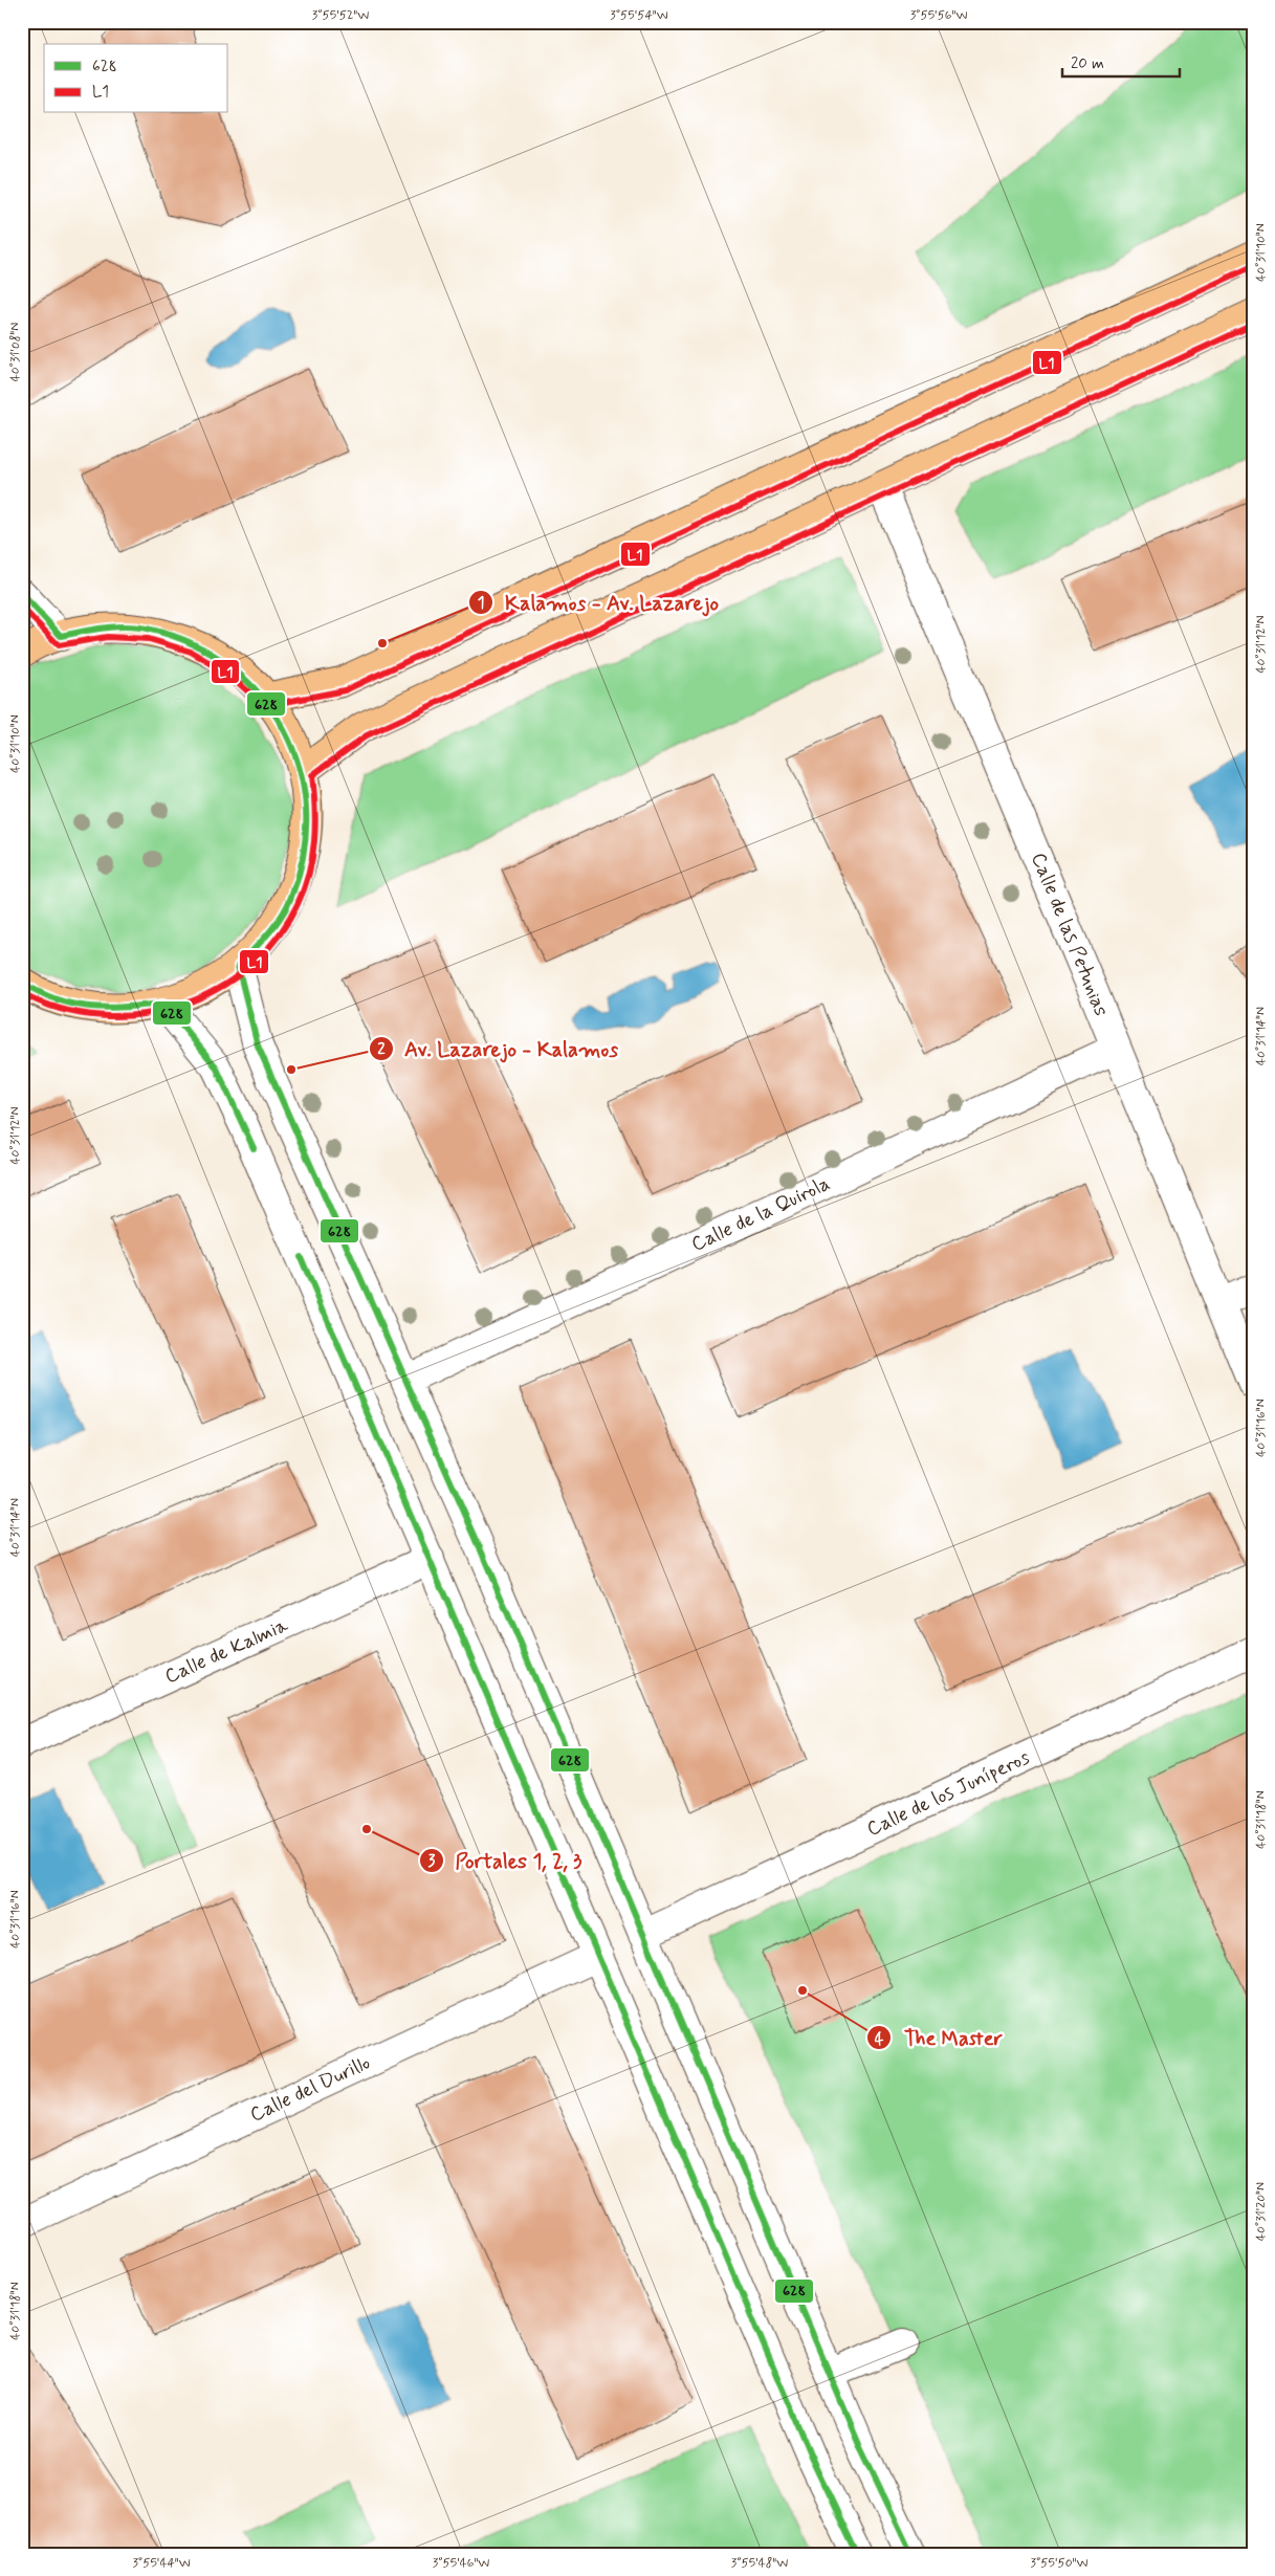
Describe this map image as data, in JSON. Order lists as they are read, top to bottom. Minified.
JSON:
{"streets":{"street":["Calle de las Petunias","Calle de la Quirola","Calle de Kalmia","Calle de los Juníperos","Calle del Durillo"]},"crossings":[["Calle de las Petunias","Calle de la Quirola"]],"places":["Kalamos - Av. Lazarejo","Av. Lazarejo - Kalamos","Portales 1, 2, 3","The Master"],"lines":["transit line L1","transit line 628"],"legend":["628","L1"],"scale_bar":"20 m","coordinates":["3°55'52\"W","3°55'54\"W","3°55'56\"W","40°31'10\"N","40°31'08\"N","40°31'12\"N","40°31'14\"N","40°31'16\"N","40°31'18\"N","40°31'20\"N","3°55'44\"W","3°55'46\"W","3°55'48\"W","3°55'50\"W"]}
